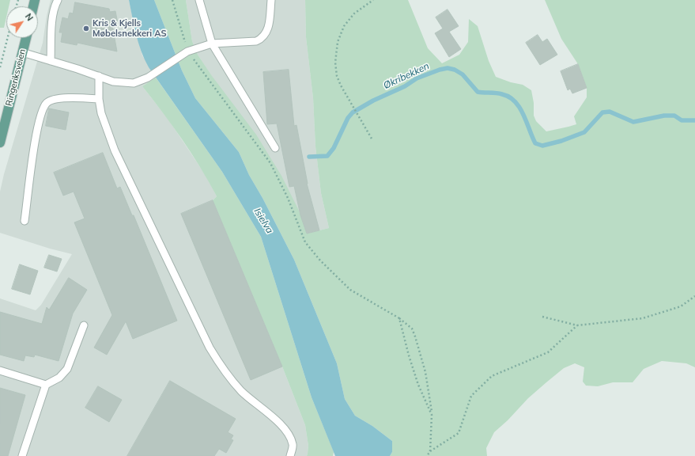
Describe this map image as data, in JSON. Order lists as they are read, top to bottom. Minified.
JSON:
{"streets":{"main road":["Ringeriksveien"]},"water":["Økribekken","Isielva"],"places":["Kris & Kjells Møbelsnekkeri AS"],"north":"top right"}
